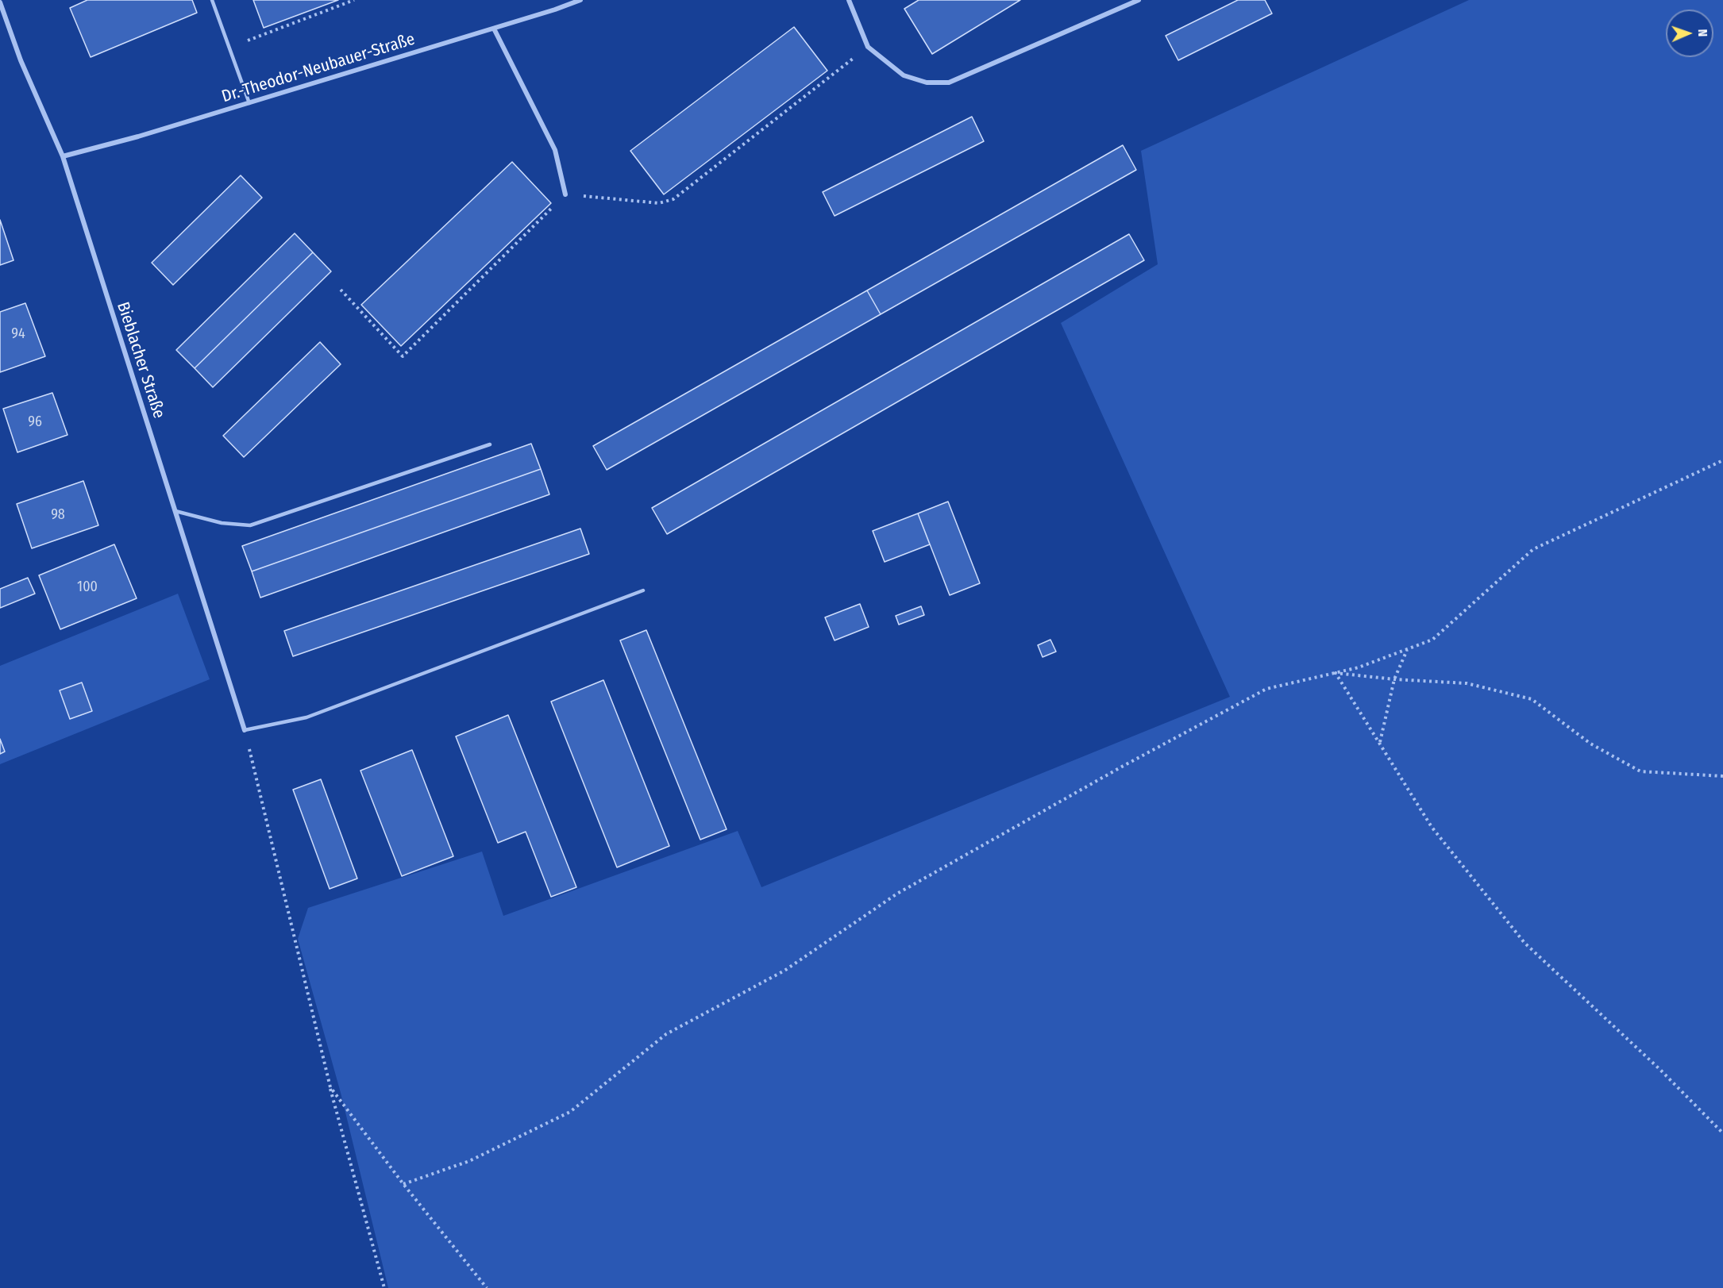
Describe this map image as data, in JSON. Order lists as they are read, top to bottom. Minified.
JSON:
{"streets":{"street":["Dr.-Theodor-Neubauer-Straße","Bieblacher Straße"]},"crossings":[["Dr.-Theodor-Neubauer-Straße","Bieblacher Straße"]],"house_numbers":["94","96","98","100"],"north":"right"}
